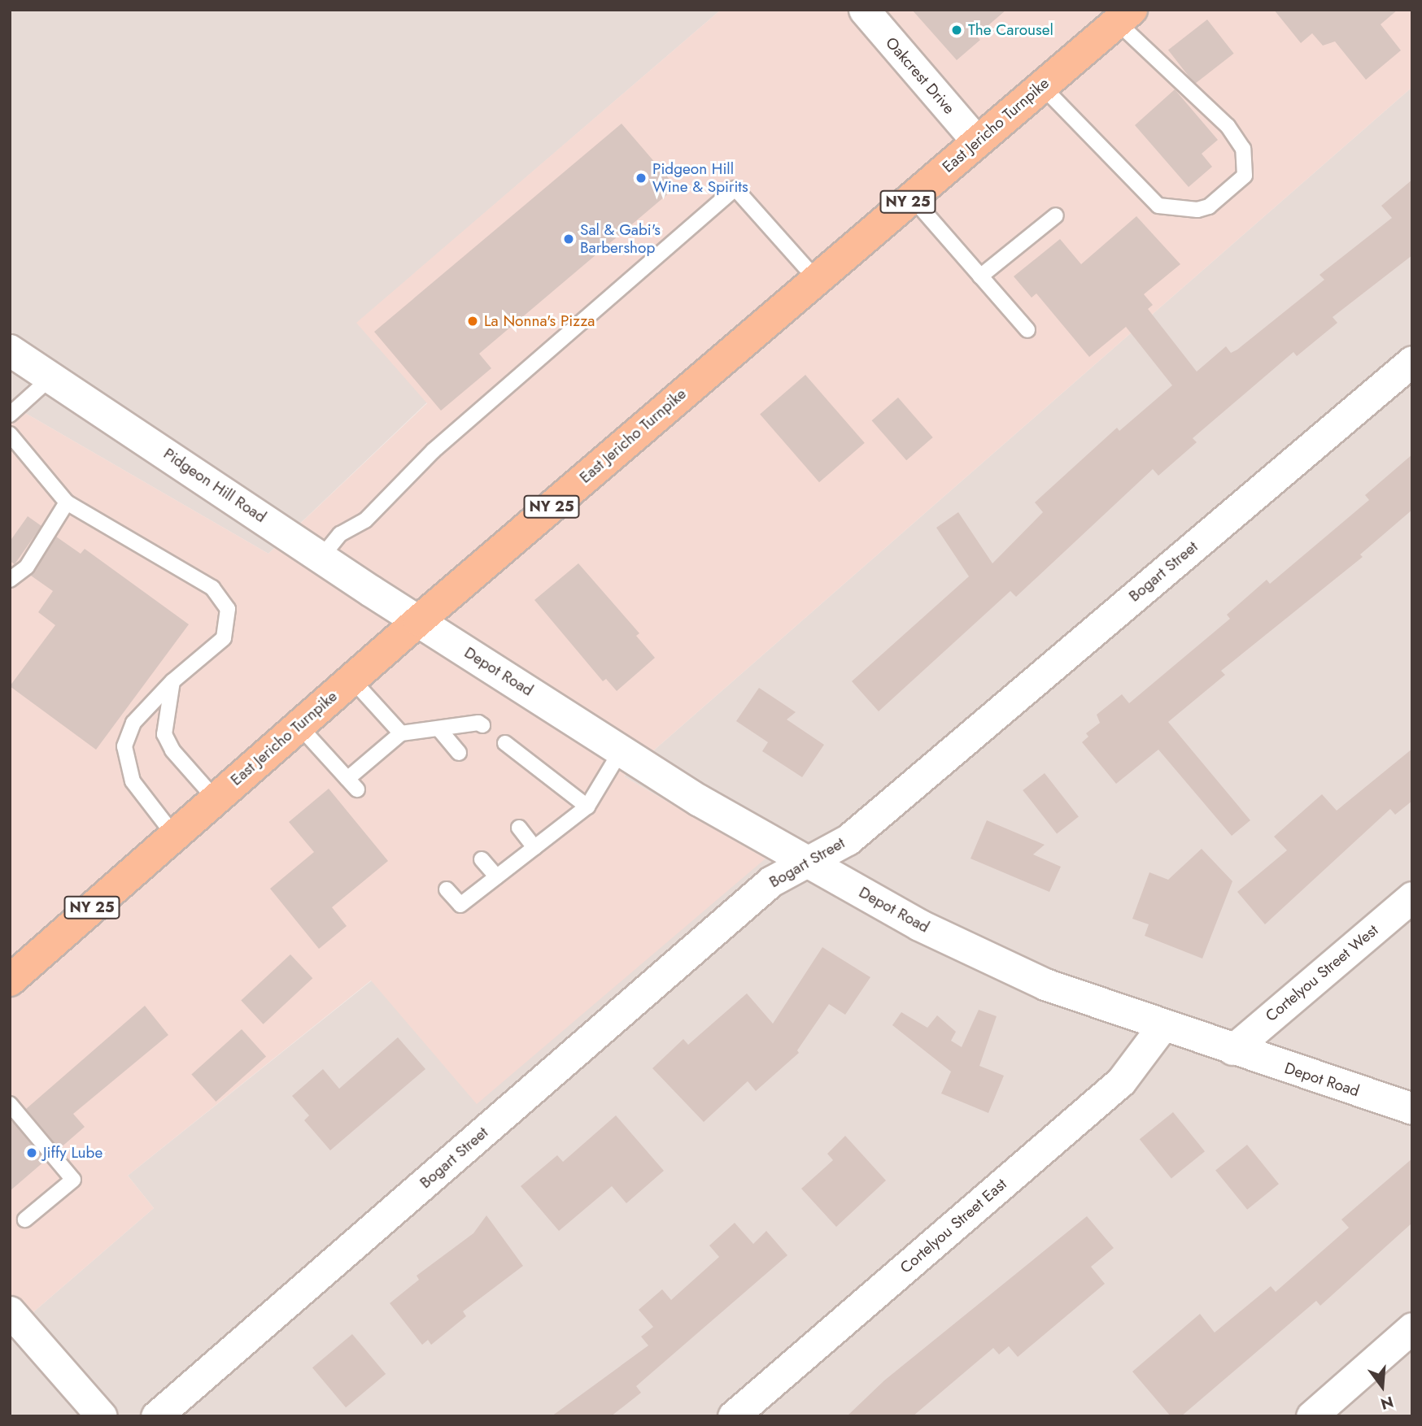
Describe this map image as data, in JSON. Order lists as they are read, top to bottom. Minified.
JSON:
{"streets":{"main road":["East Jericho Turnpike","NY 25"],"street":["Oakcrest Drive","Pidgeon Hill Road","Bogart Street","Depot Road","Cortelyou Street West","Cortelyou Street East"]},"crossings":[["Oakcrest Drive","East Jericho Turnpike"],["East Jericho Turnpike","Pidgeon Hill Road"],["East Jericho Turnpike","Depot Road"],["Pidgeon Hill Road","Depot Road"],["Bogart Street","Depot Road"],["Depot Road","Cortelyou Street West"],["Depot Road","Cortelyou Street East"]],"places":["The Carousel","Pidgeon Hill Wine & Spirits","Sal & Gabi's Barbershop","La Nonna's Pizza","Jiffy Lube"],"north":"bottom"}
